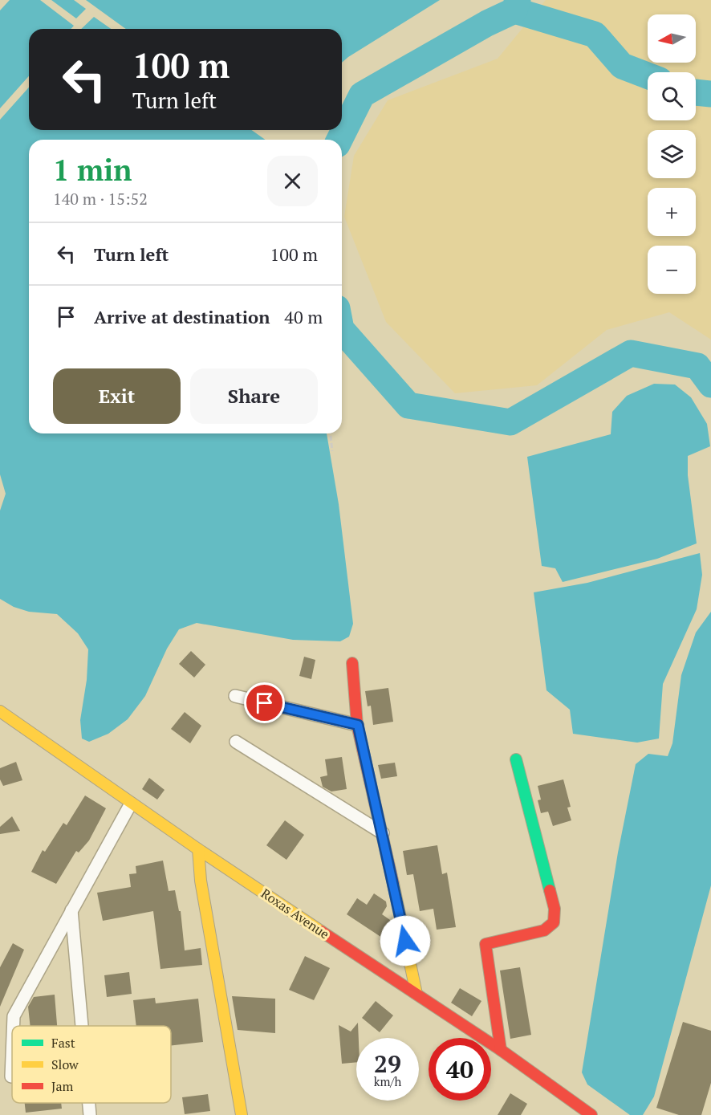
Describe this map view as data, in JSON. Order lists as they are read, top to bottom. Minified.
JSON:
{"streets":{"street":["Roxas Avenue"]},"legend":["Fast","Slow","Jam"],"north":"left","page":{"map_buttons":["+","−"],"turn":["100 m","Turn left"],"heading":["1 min","140 m · 15:52"],"list":[{"name":"Turn left","value":"100 m"},{"name":"Arrive at destination","value":"40 m"}],"buttons":["Exit","Share"],"speed":"29 km/h","limit":"40"}}
